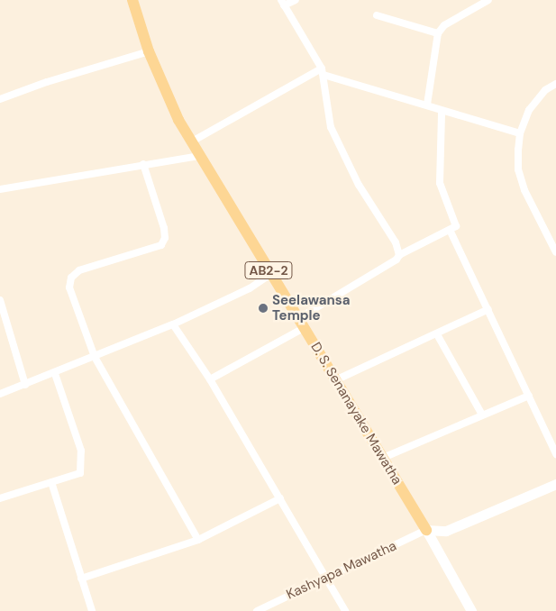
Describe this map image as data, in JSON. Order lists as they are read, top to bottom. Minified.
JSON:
{"streets":{"main road":["AB2-2","D. S. Senanayake Mawatha"],"street":["Kashyapa Mawatha"]},"crossings":[["D. S. Senanayake Mawatha","Kashyapa Mawatha"]],"places":["Seelawansa Temple"]}
